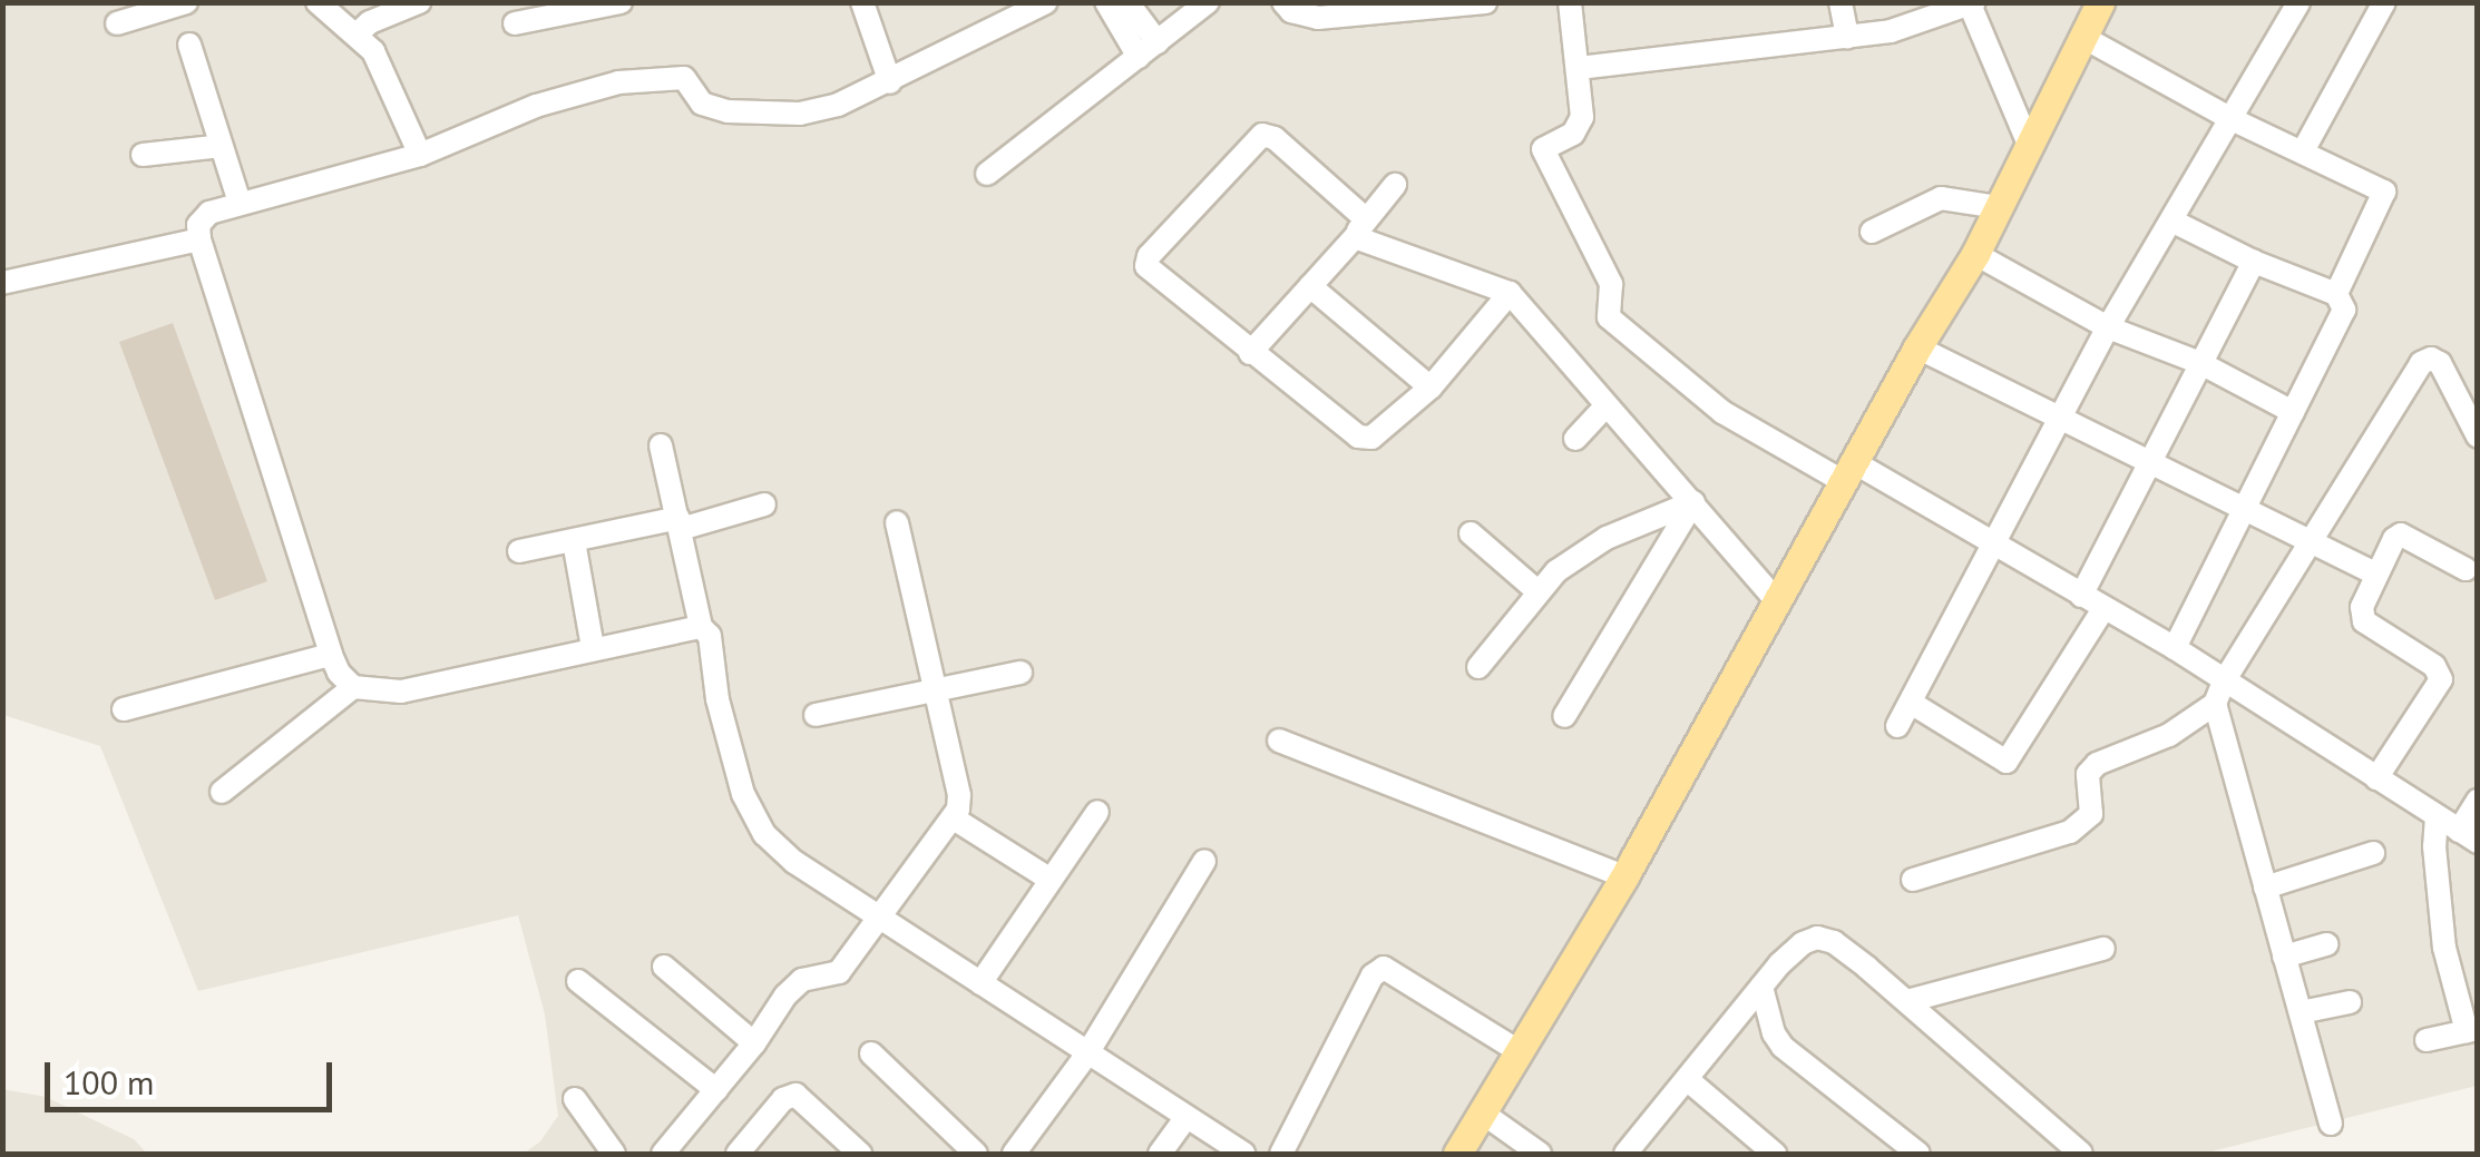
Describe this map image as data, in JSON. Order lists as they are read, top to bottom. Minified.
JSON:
{"scale_bar":"100 m"}
